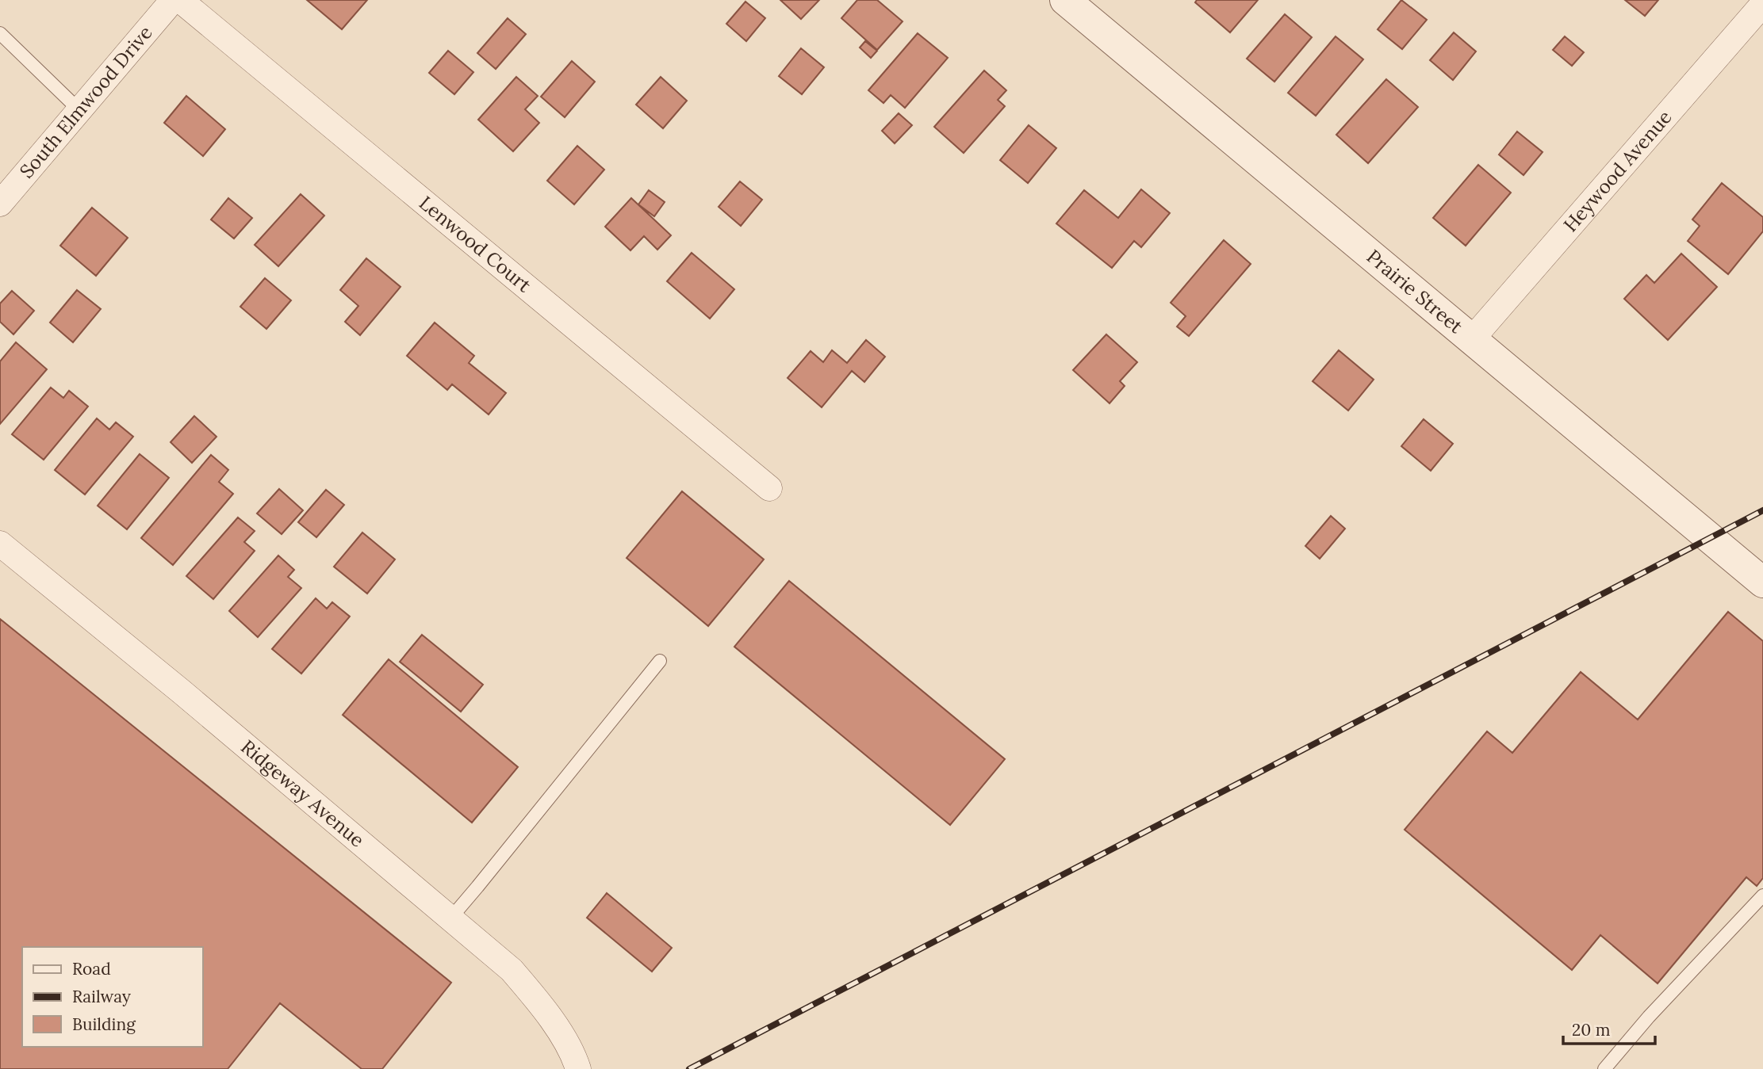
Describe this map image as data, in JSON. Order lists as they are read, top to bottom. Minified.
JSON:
{"streets":{"street":["South Elmwood Drive","Heywood Avenue","Lenwood Court","Prairie Street","Ridgeway Avenue"]},"crossings":[["Heywood Avenue","Prairie Street"]],"legend":["Road","Railway","Building"],"scale_bar":"20 m"}
